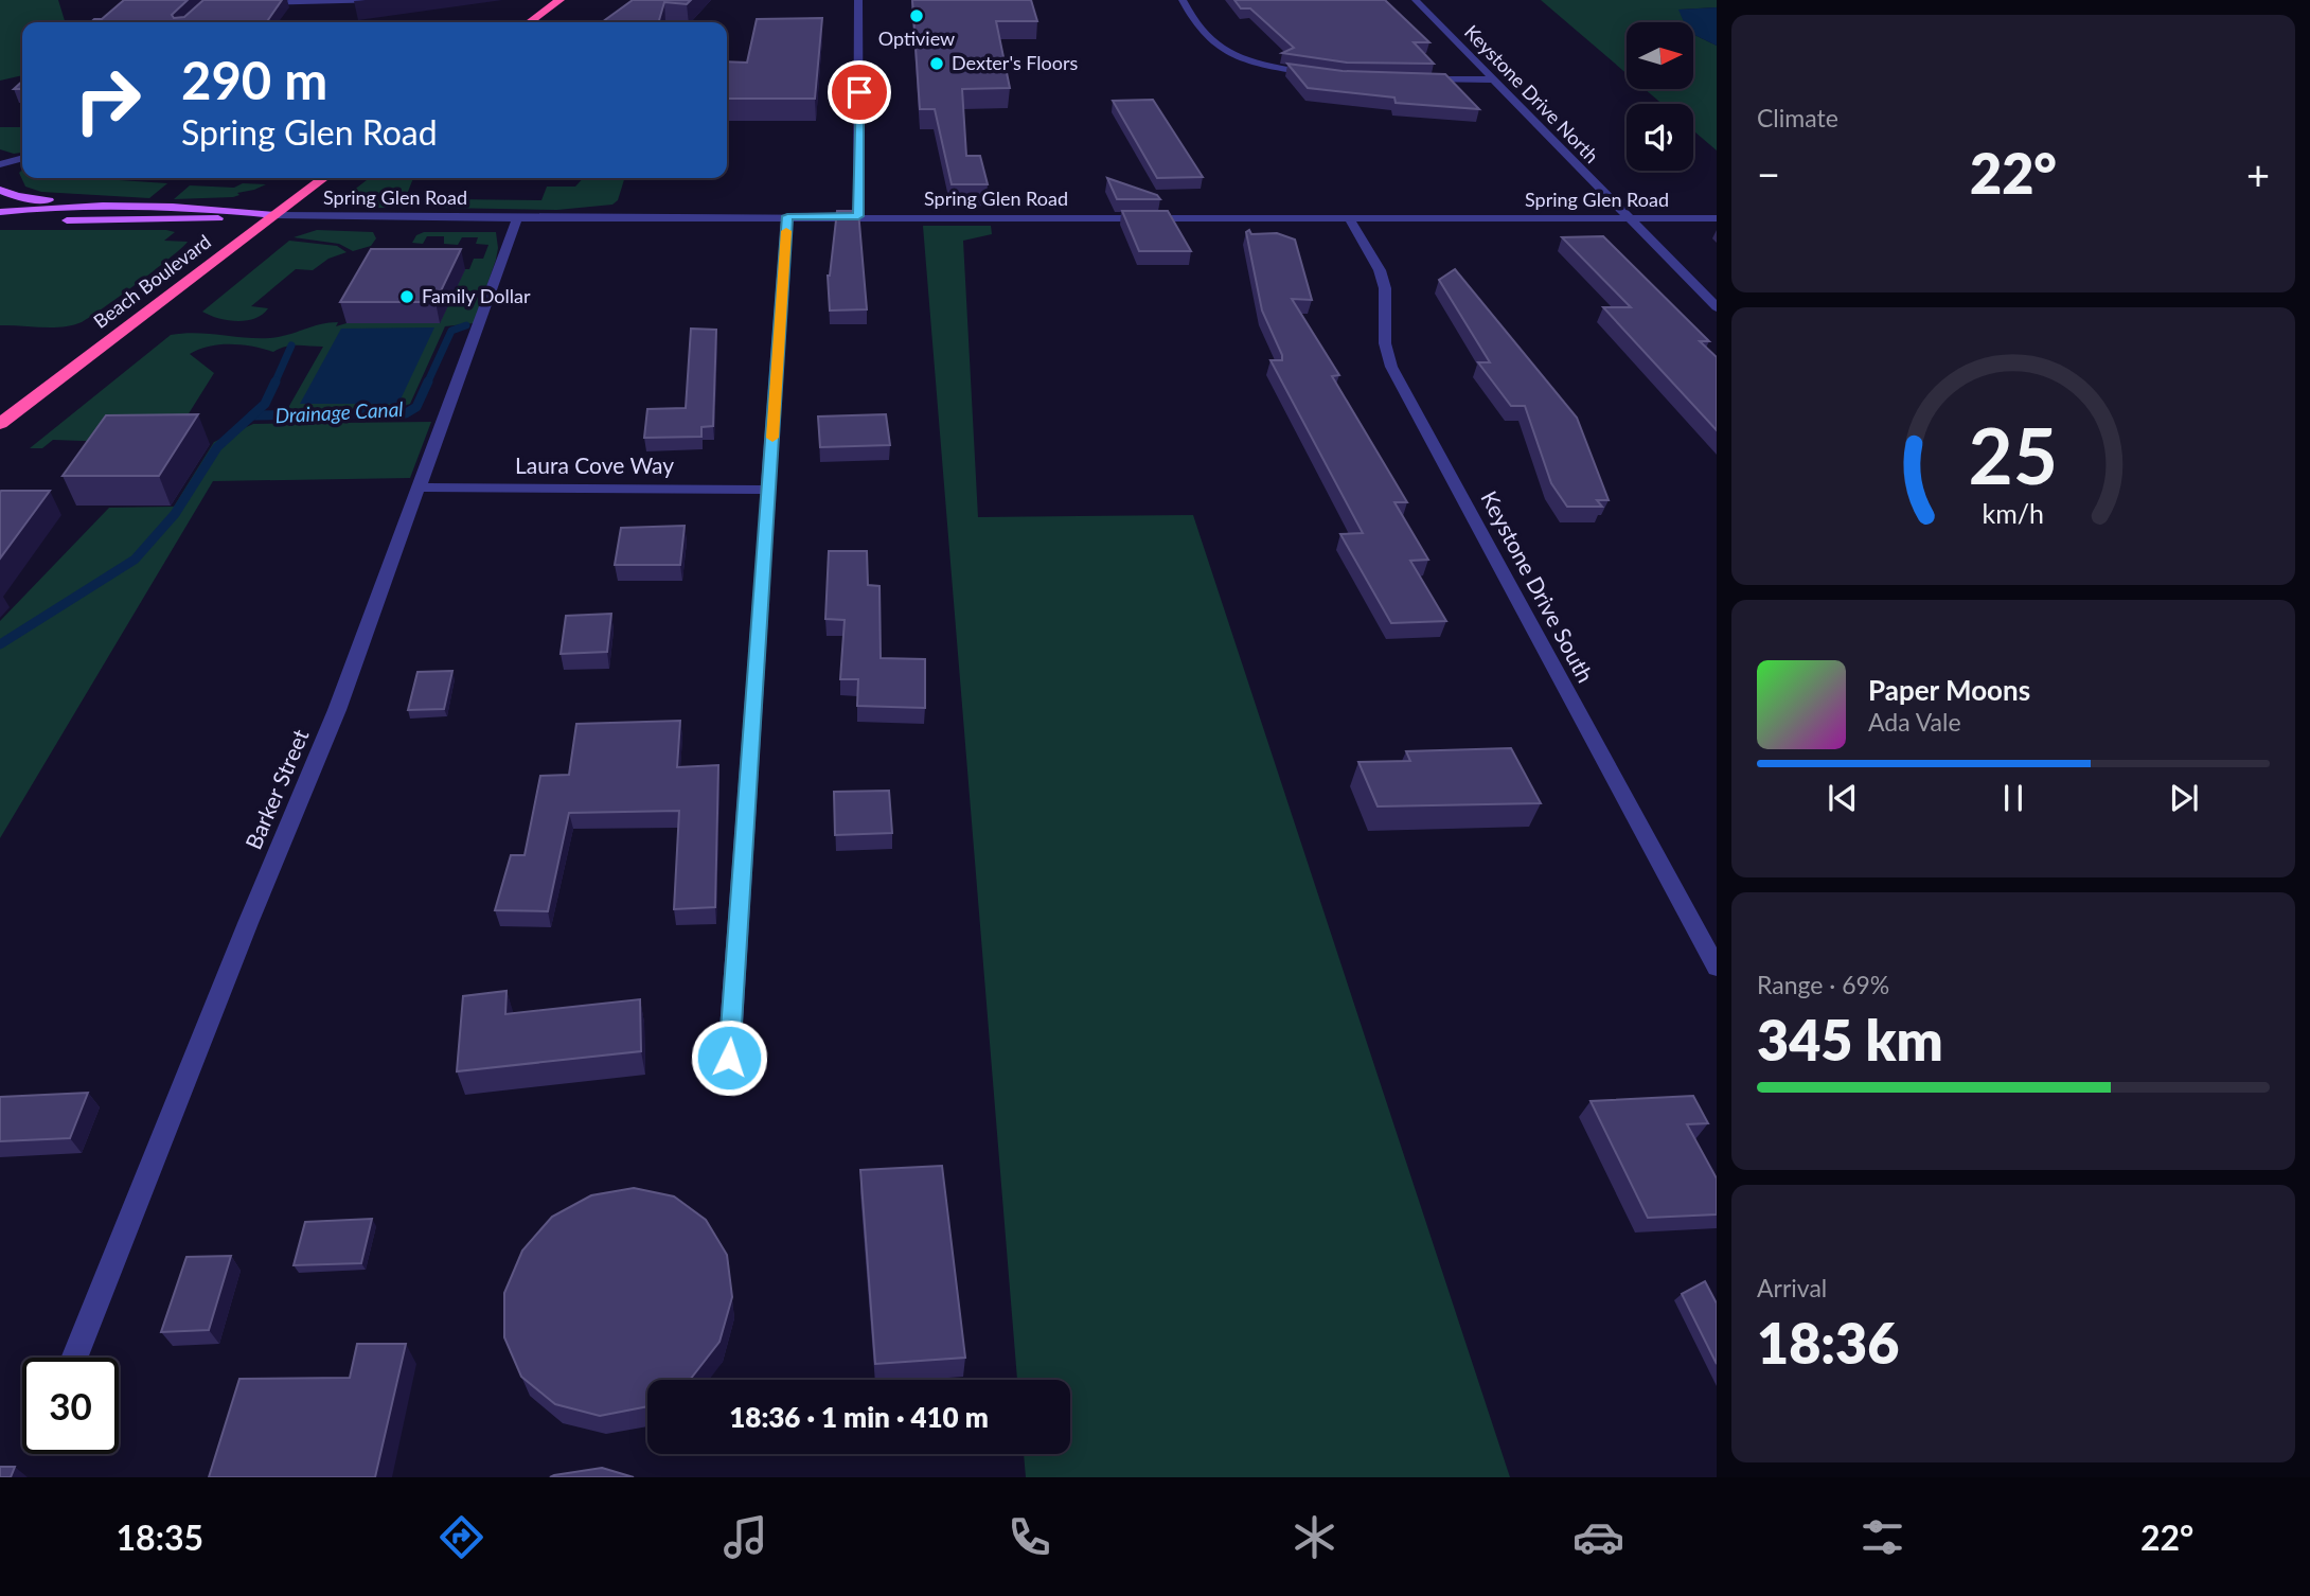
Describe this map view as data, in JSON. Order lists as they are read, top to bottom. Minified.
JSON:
{"streets":{"highway":["Beach Boulevard"],"main road":["Spring Glen Road"],"street":["Keystone Drive North","Laura Cove Way","Keystone Drive South","Barker Street"]},"crossings":[["Keystone Drive North","Spring Glen Road"],["Spring Glen Road","Beach Boulevard"],["Spring Glen Road","Keystone Drive South"],["Spring Glen Road","Barker Street"],["Laura Cove Way","Barker Street"]],"water":["Drainage Canal"],"places":["Optiview","Dexter's Floors","Family Dollar"],"north":"right","page":{"tile":["Climate",["Range · 69%","345 km"],["Arrival","18:36"]],"turn":["290 m","Spring Glen Road"],"heat":["−","22°","+"],"song":["Paper Moons","Ada Vale"],"limit":"30","trip":"18:36 · 1 min · 410 m","tabs":["18:35","22°"],"gauge":["25","km/h"]}}
